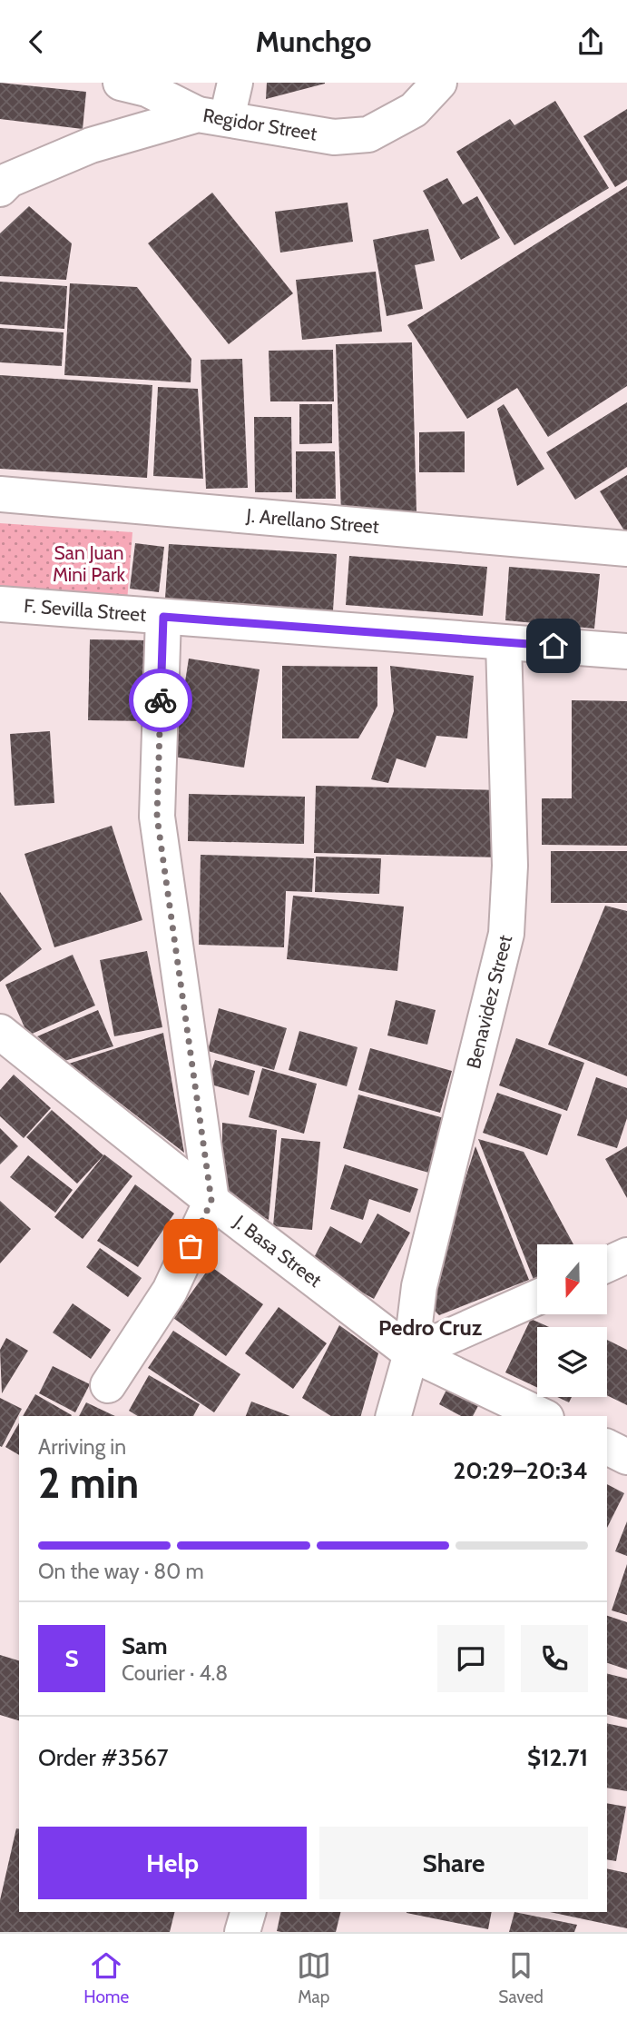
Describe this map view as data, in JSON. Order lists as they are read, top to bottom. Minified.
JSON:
{"streets":{"street":["Regidor Street","J. Arellano Street","F. Sevilla Street","Benavidez Street","J. Basa Street"]},"crossings":[["F. Sevilla Street","Benavidez Street"],["Benavidez Street","J. Basa Street"]],"districts":["Pedro Cruz"],"parks":["San Juan Mini Park"],"north":"bottom","page":{"header":"Munchgo","heading":["2 min","Arriving in","20:29–20:34"],"panel":["Sam","Courier · 4.8","Order #3567","$12.71"],"bar":"On the way · 80 m","round":"S","buttons":["Help","Share"],"tabs":["Home","Map","Saved"]}}
